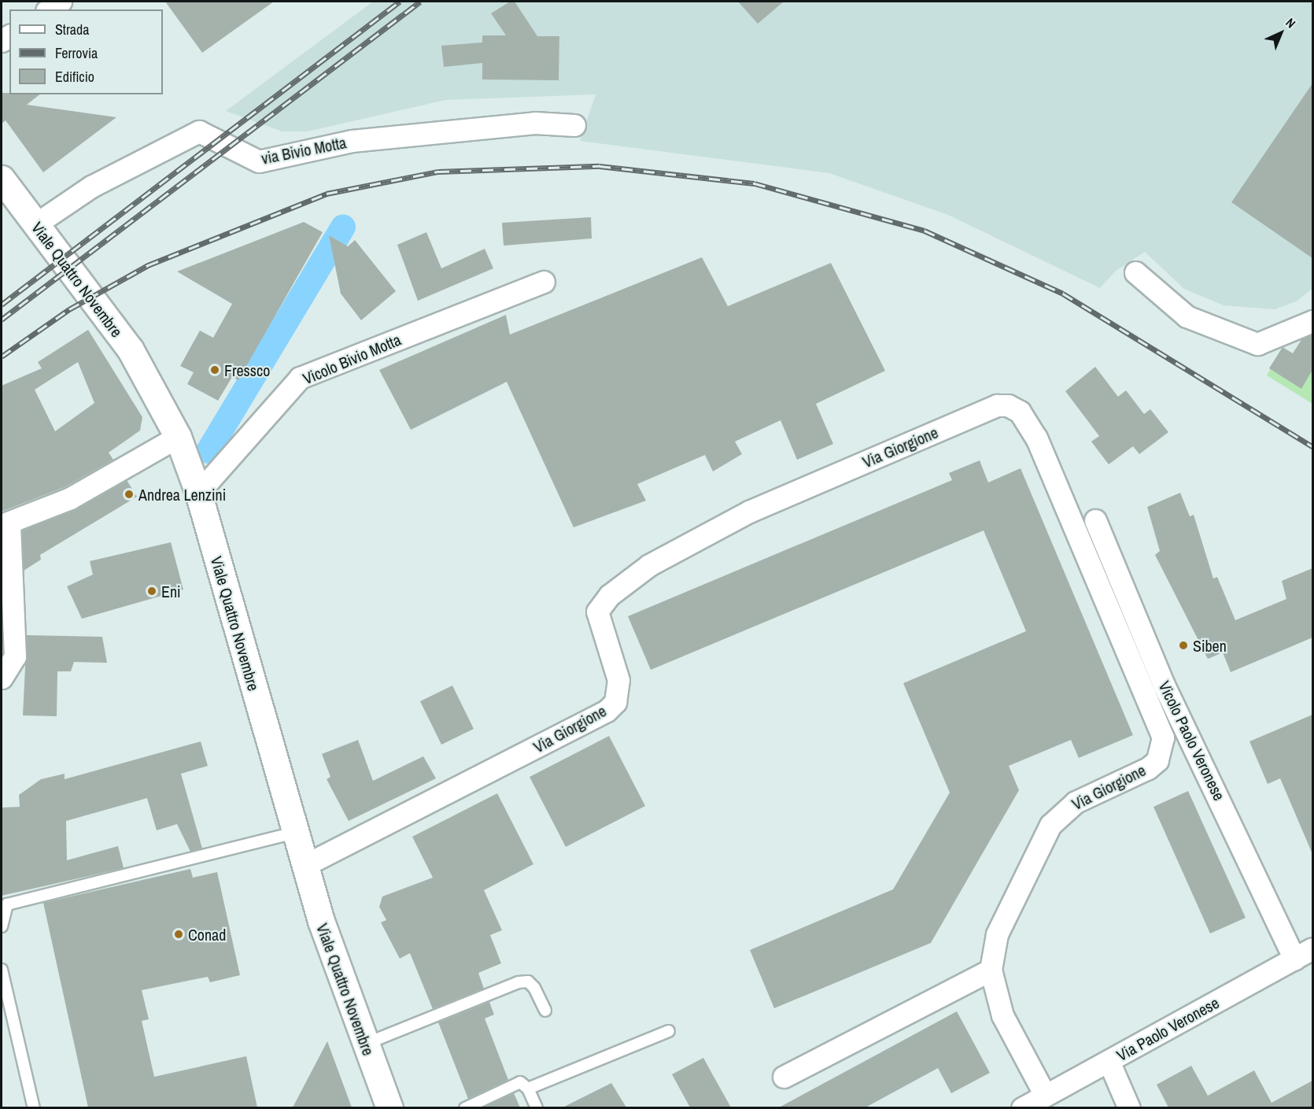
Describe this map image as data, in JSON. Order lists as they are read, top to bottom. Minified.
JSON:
{"streets":{"main road":["Viale Quattro Novembre"],"street":["via Bivio Motta","Vicolo Bivio Motta","Via Giorgione","Vicolo Paolo Veronese","Via Paolo Veronese"]},"crossings":[["via Bivio Motta","Viale Quattro Novembre"],["Viale Quattro Novembre","Vicolo Bivio Motta"],["Viale Quattro Novembre","Via Giorgione"],["Via Giorgione","Via Paolo Veronese"],["Vicolo Paolo Veronese","Via Paolo Veronese"]],"places":["Fressco","Andrea Lenzini","Eni","Siben","Conad"],"legend":["Strada","Ferrovia","Edificio"],"north":"top right"}
